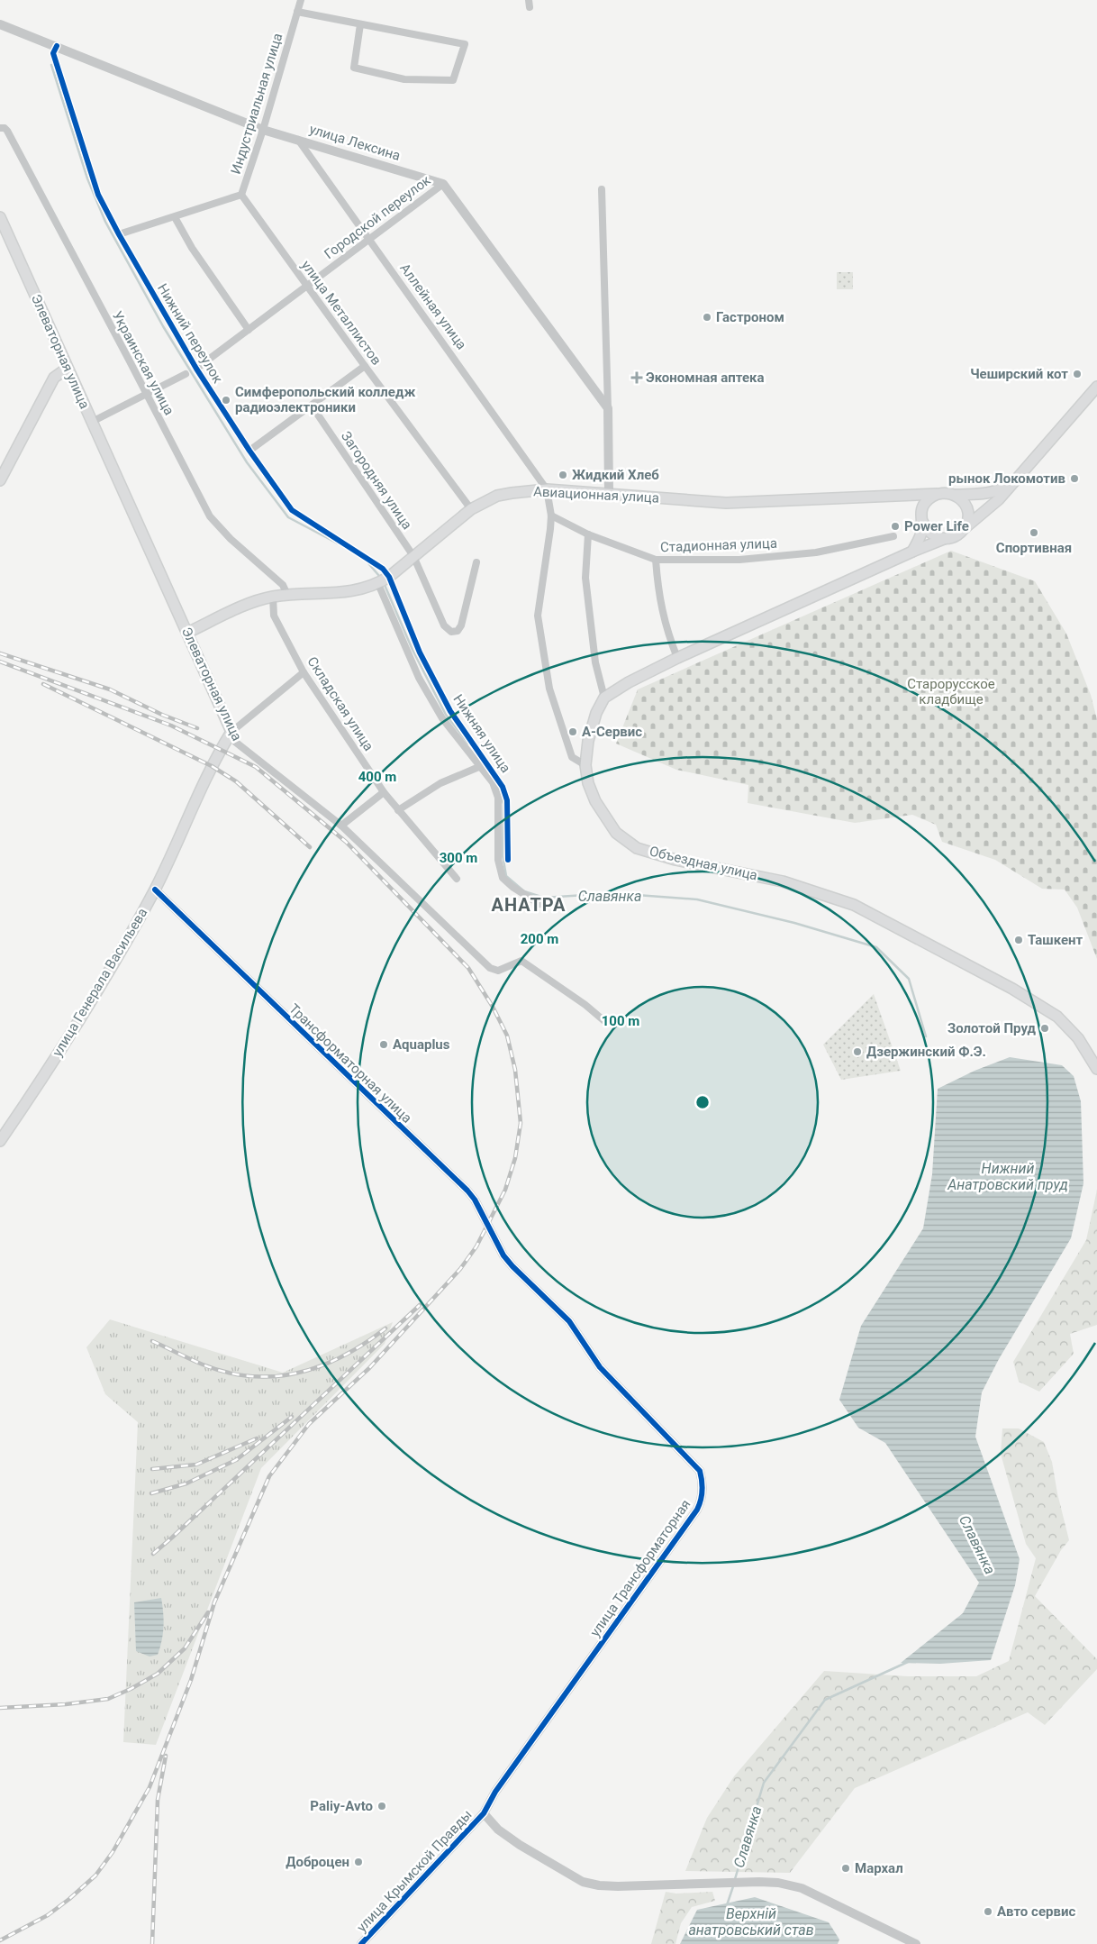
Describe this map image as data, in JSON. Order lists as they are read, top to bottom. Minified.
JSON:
{"streets":{"main road":["Элеваторная улица","Авиационная улица","Объездная улица","улица Генерала Васильева"],"street":["Индустриальная улица","улица Лексина","Городской переулок","Аллейная улица","улица Металлистов","Нижний переулок","Украинская улица","Загородняя улица","Стадионная улица","Складская улица","Нижняя улица","Трансформаторная улица","улица Трансформаторная","улица Крымской Правды"]},"crossings":[["Индустриальная улица","улица Лексина"],["Индустриальная улица","улица Металлистов"],["Индустриальная улица","Нижний переулок"],["улица Лексина","Городской переулок"],["улица Лексина","Аллейная улица"],["улица Лексина","Нижний переулок"],["Городской переулок","Аллейная улица"],["Городской переулок","улица Металлистов"],["Городской переулок","Нижний переулок"],["Аллейная улица","Авиационная улица"],["улица Металлистов","Авиационная улица"],["Нижний переулок","Авиационная улица"],["Нижний переулок","Нижняя улица"],["Элеваторная улица","Авиационная улица"],["Элеваторная улица","улица Генерала Васильева"],["Украинская улица","Авиационная улица"],["Загородняя улица","Авиационная улица"],["Авиационная улица","Складская улица"],["Авиационная улица","Нижняя улица"],["Складская улица","улица Генерала Васильева"],["улица Генерала Васильева","Трансформаторная улица"],["Трансформаторная улица","улица Трансформаторная"],["улица Трансформаторная","улица Крымской Правды"]],"districts":["АНАТРА"],"water":["Славянка","Нижний Анатровский пруд","Верхній анатровський став"],"parks":["Старорусское кладбище"],"places":{"other":["Гастроном","Чеширский кот","Симферопольский колледж радиоэлектроники","Жидкий Хлеб","рынок Локомотив","Power Life","Спортивная","А-Сервис","Ташкент","Золотой Пруд","Aquaplus","Дзержинский Ф.Э.","Paliy-Avto","Доброцен","Мархал","Авто сервис"],"health":["Экономная аптека"]},"rings":["400 m","300 m","200 m","100 m"]}
